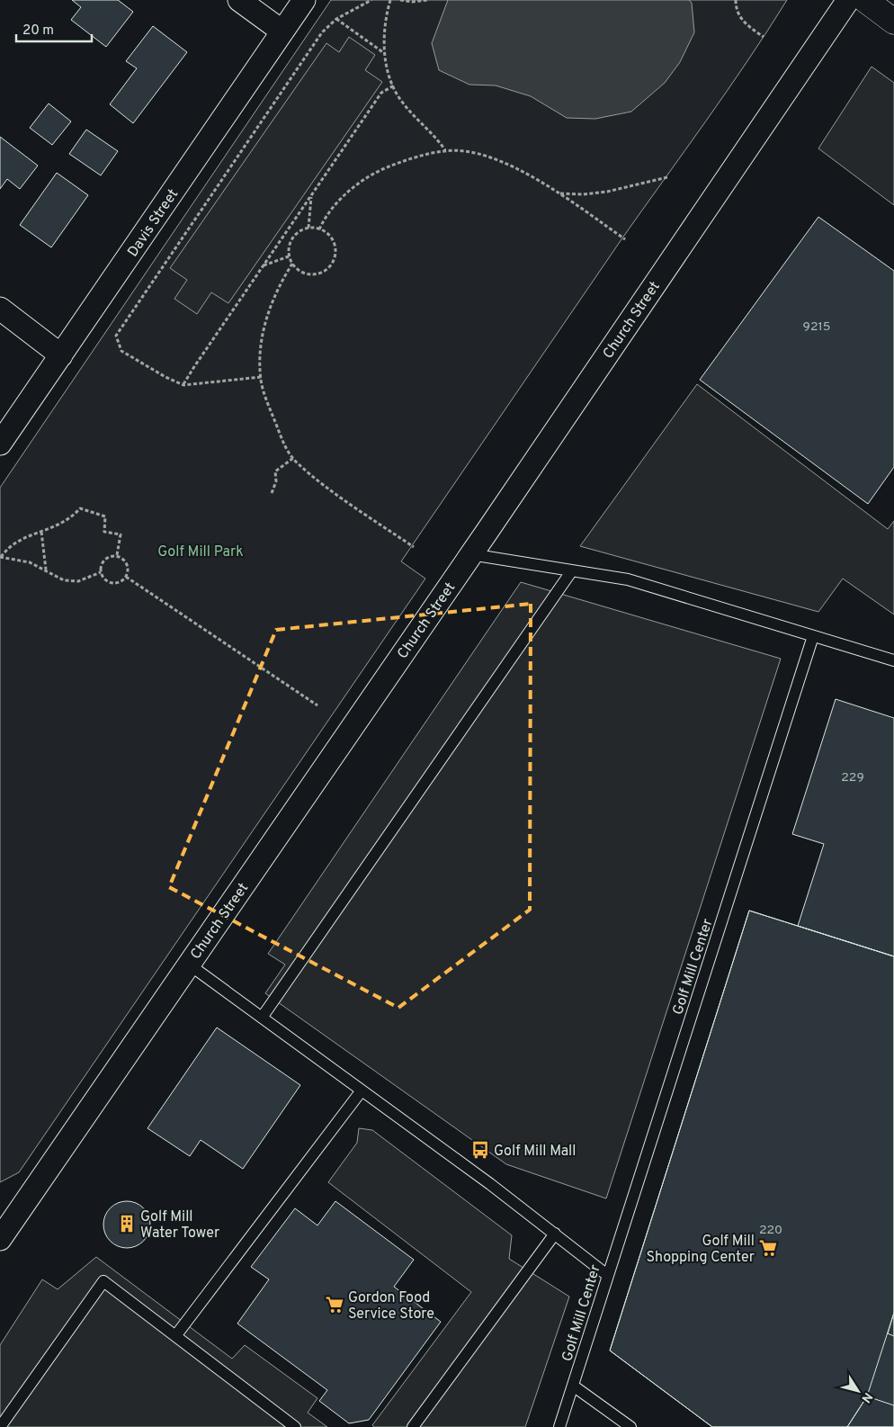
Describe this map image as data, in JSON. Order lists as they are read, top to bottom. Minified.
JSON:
{"streets":{"street":["Davis Street","Church Street"],"lane":["Golf Mill Center"]},"parks":["Golf Mill Park"],"places":{"bus stop":["Golf Mill Mall"],"building":["Golf Mill Water Tower"],"supermarket":["Golf Mill Shopping Center","Gordon Food Service Store"]},"house_numbers":["9215","229","220"],"scale_bar":"20 m","north":"bottom right"}
